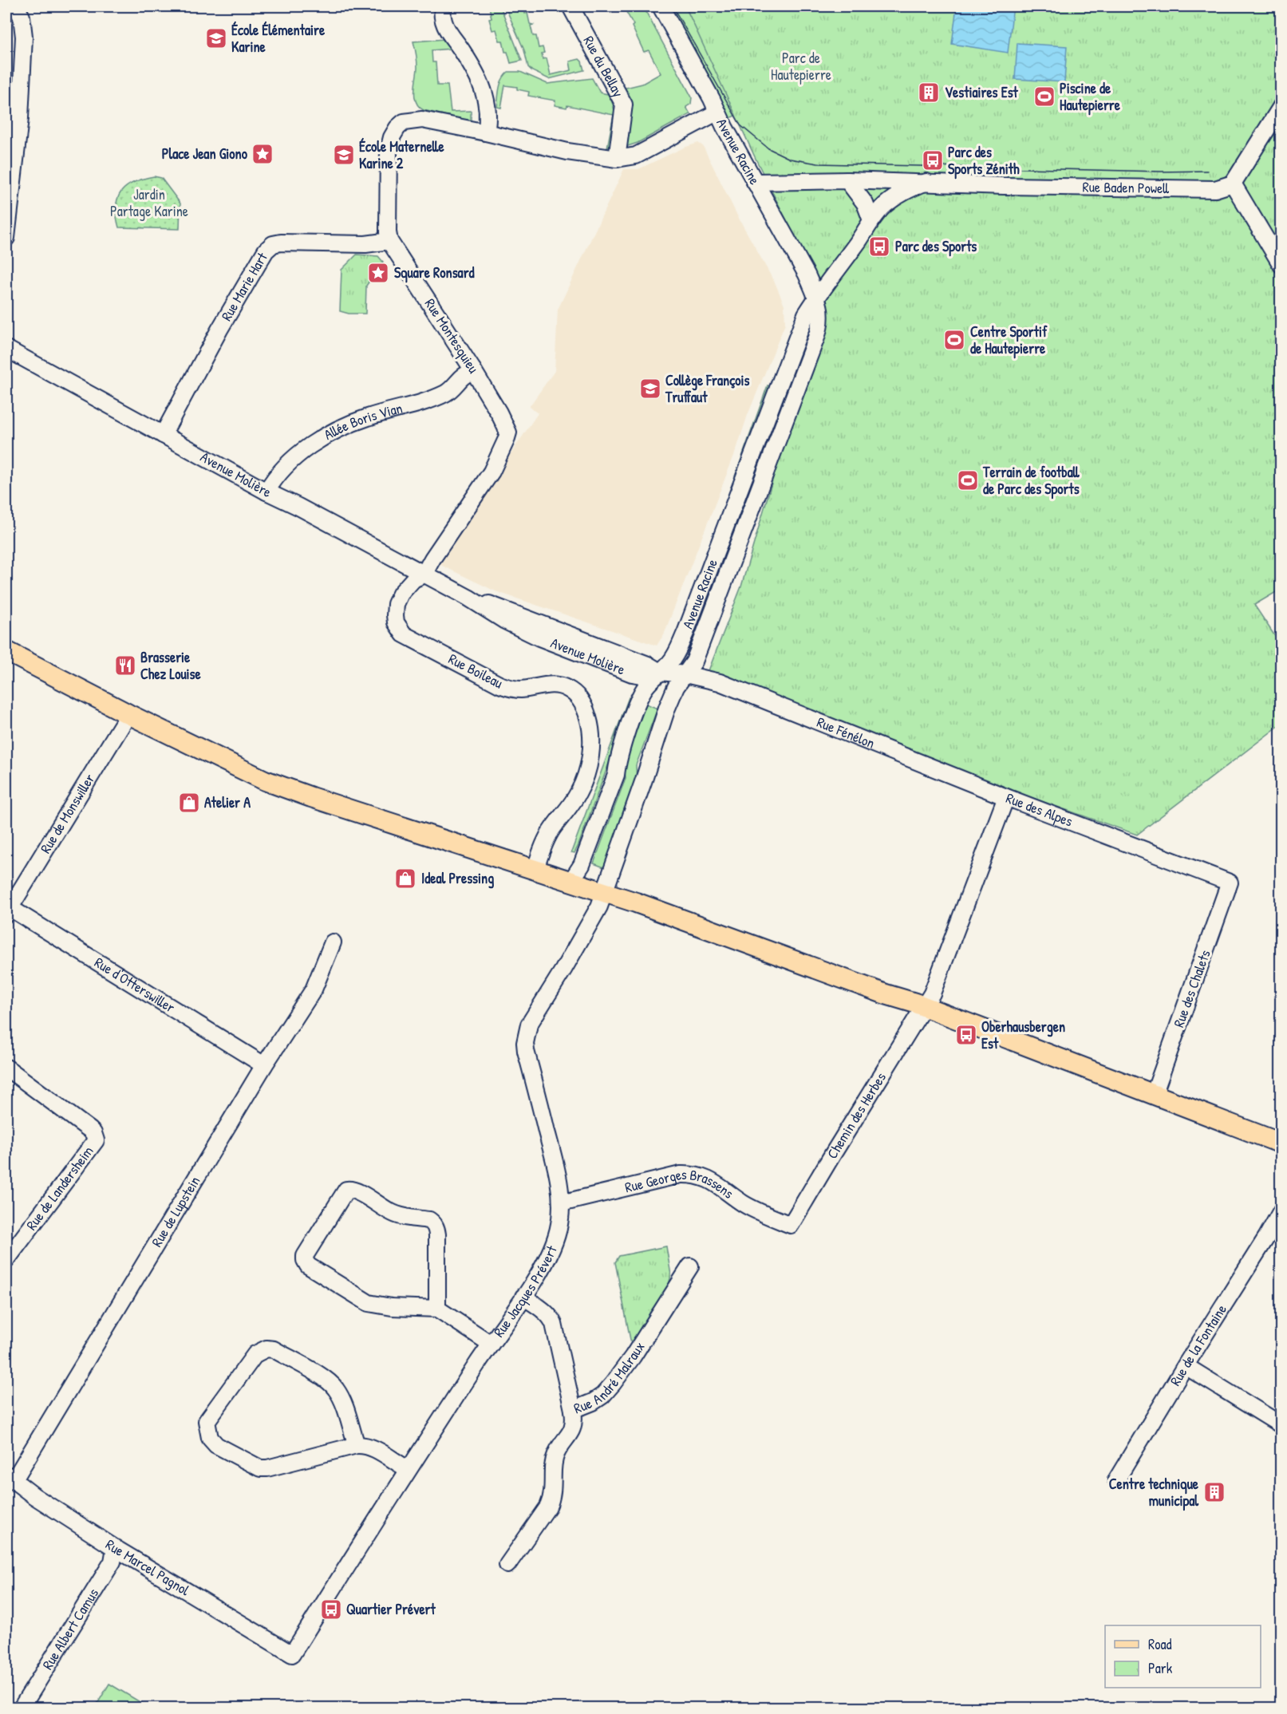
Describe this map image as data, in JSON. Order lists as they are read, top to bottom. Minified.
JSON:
{"streets":{"street":["Rue du Bellay","Avenue Racine","Rue Baden Powell","Rue Marie Hart","Rue Montesquieu","Allée Boris Vian","Avenue Molière","Rue Boileau","Rue Fénélon","Rue de Monswiller","Rue des Alpes","Rue d'Otterswiller","Rue des Chalets","Chemin des Herbes","Rue de Landersheim","Rue Georges Brassens","Rue de Lupstein","Rue Jacques Prévert","Rue de la Fontaine","Rue André Malraux","Rue Marcel Pagnol","Rue Albert Camus"]},"crossings":[["Rue du Bellay","Rue Montesquieu"],["Avenue Racine","Rue Baden Powell"],["Avenue Racine","Rue Montesquieu"],["Avenue Racine","Avenue Molière"],["Avenue Racine","Rue Fénélon"],["Avenue Racine","Rue Jacques Prévert"],["Rue Marie Hart","Rue Montesquieu"],["Rue Marie Hart","Avenue Molière"],["Rue Montesquieu","Allée Boris Vian"],["Rue Montesquieu","Avenue Molière"],["Rue Montesquieu","Rue Boileau"],["Allée Boris Vian","Avenue Molière"],["Avenue Molière","Rue Boileau"],["Avenue Molière","Rue Fénélon"],["Rue Fénélon","Rue des Alpes"],["Rue de Monswiller","Rue d'Otterswiller"],["Rue des Alpes","Rue des Chalets"],["Rue des Alpes","Chemin des Herbes"],["Rue d'Otterswiller","Rue de Lupstein"],["Chemin des Herbes","Rue Georges Brassens"],["Rue Georges Brassens","Rue Jacques Prévert"],["Rue de Lupstein","Rue Marcel Pagnol"],["Rue Jacques Prévert","Rue Marcel Pagnol"],["Rue Marcel Pagnol","Rue Albert Camus"]],"parks":["Parc de Hautepierre","Jardin Partage Karine"],"places":{"school or university":["École Élémentaire Karine","École Maternelle Karine 2","Collège François Truffaut"],"building":["Vestiaires Est","Centre technique municipal"],"sports":["Piscine de Hautepierre","Centre Sportif de Hautepierre","Terrain de football de Parc des Sports"],"place":["Place Jean Giono","Square Ronsard"],"bus stop":["Parc des Sports Zénith","Parc des Sports","Oberhausbergen Est","Quartier Prévert"],"restaurant":["Brasserie Chez Louise"],"shop":["Atelier A","Ideal Pressing"]},"legend":["Road","Park"]}
